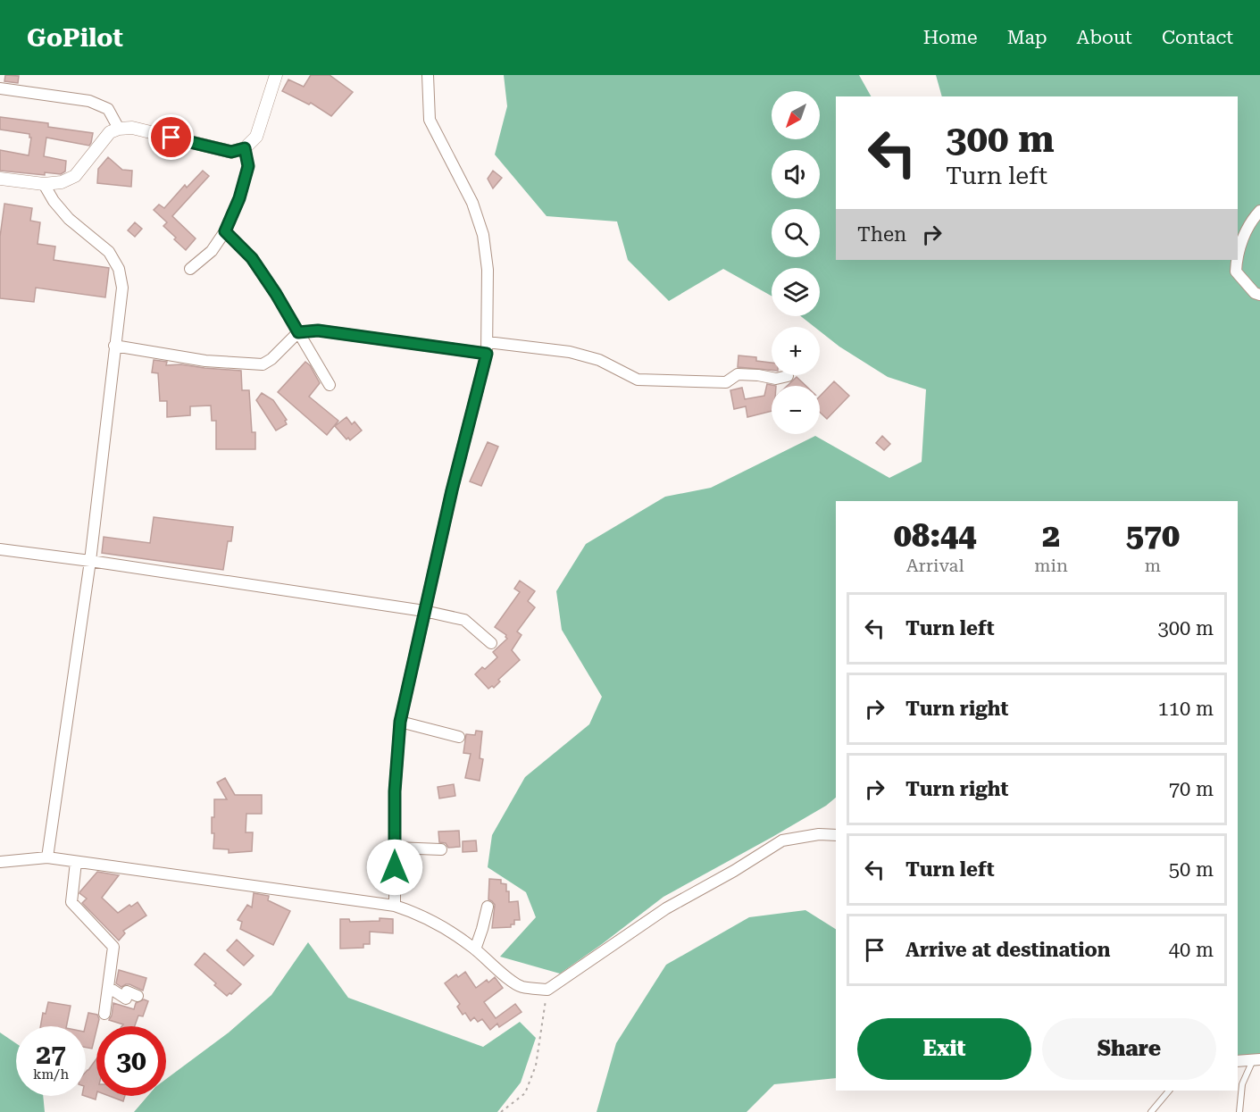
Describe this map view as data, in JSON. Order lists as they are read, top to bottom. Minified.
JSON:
{"north":"bottom left","page":{"header":"GoPilot","nav":["Home","Map","About","Contact"],"map_buttons":["+","−"],"turn":["300 m","Turn left"],"then":"Then","eta":["08:44","Arrival","2","min","570","m"],"list":[{"name":"Turn left","value":"300 m"},{"name":"Turn right","value":"110 m"},{"name":"Turn right","value":"70 m"},{"name":"Turn left","value":"50 m"},{"name":"Arrive at destination","value":"40 m"}],"buttons":["Exit","Share"],"speed":"27 km/h","limit":"30"}}
